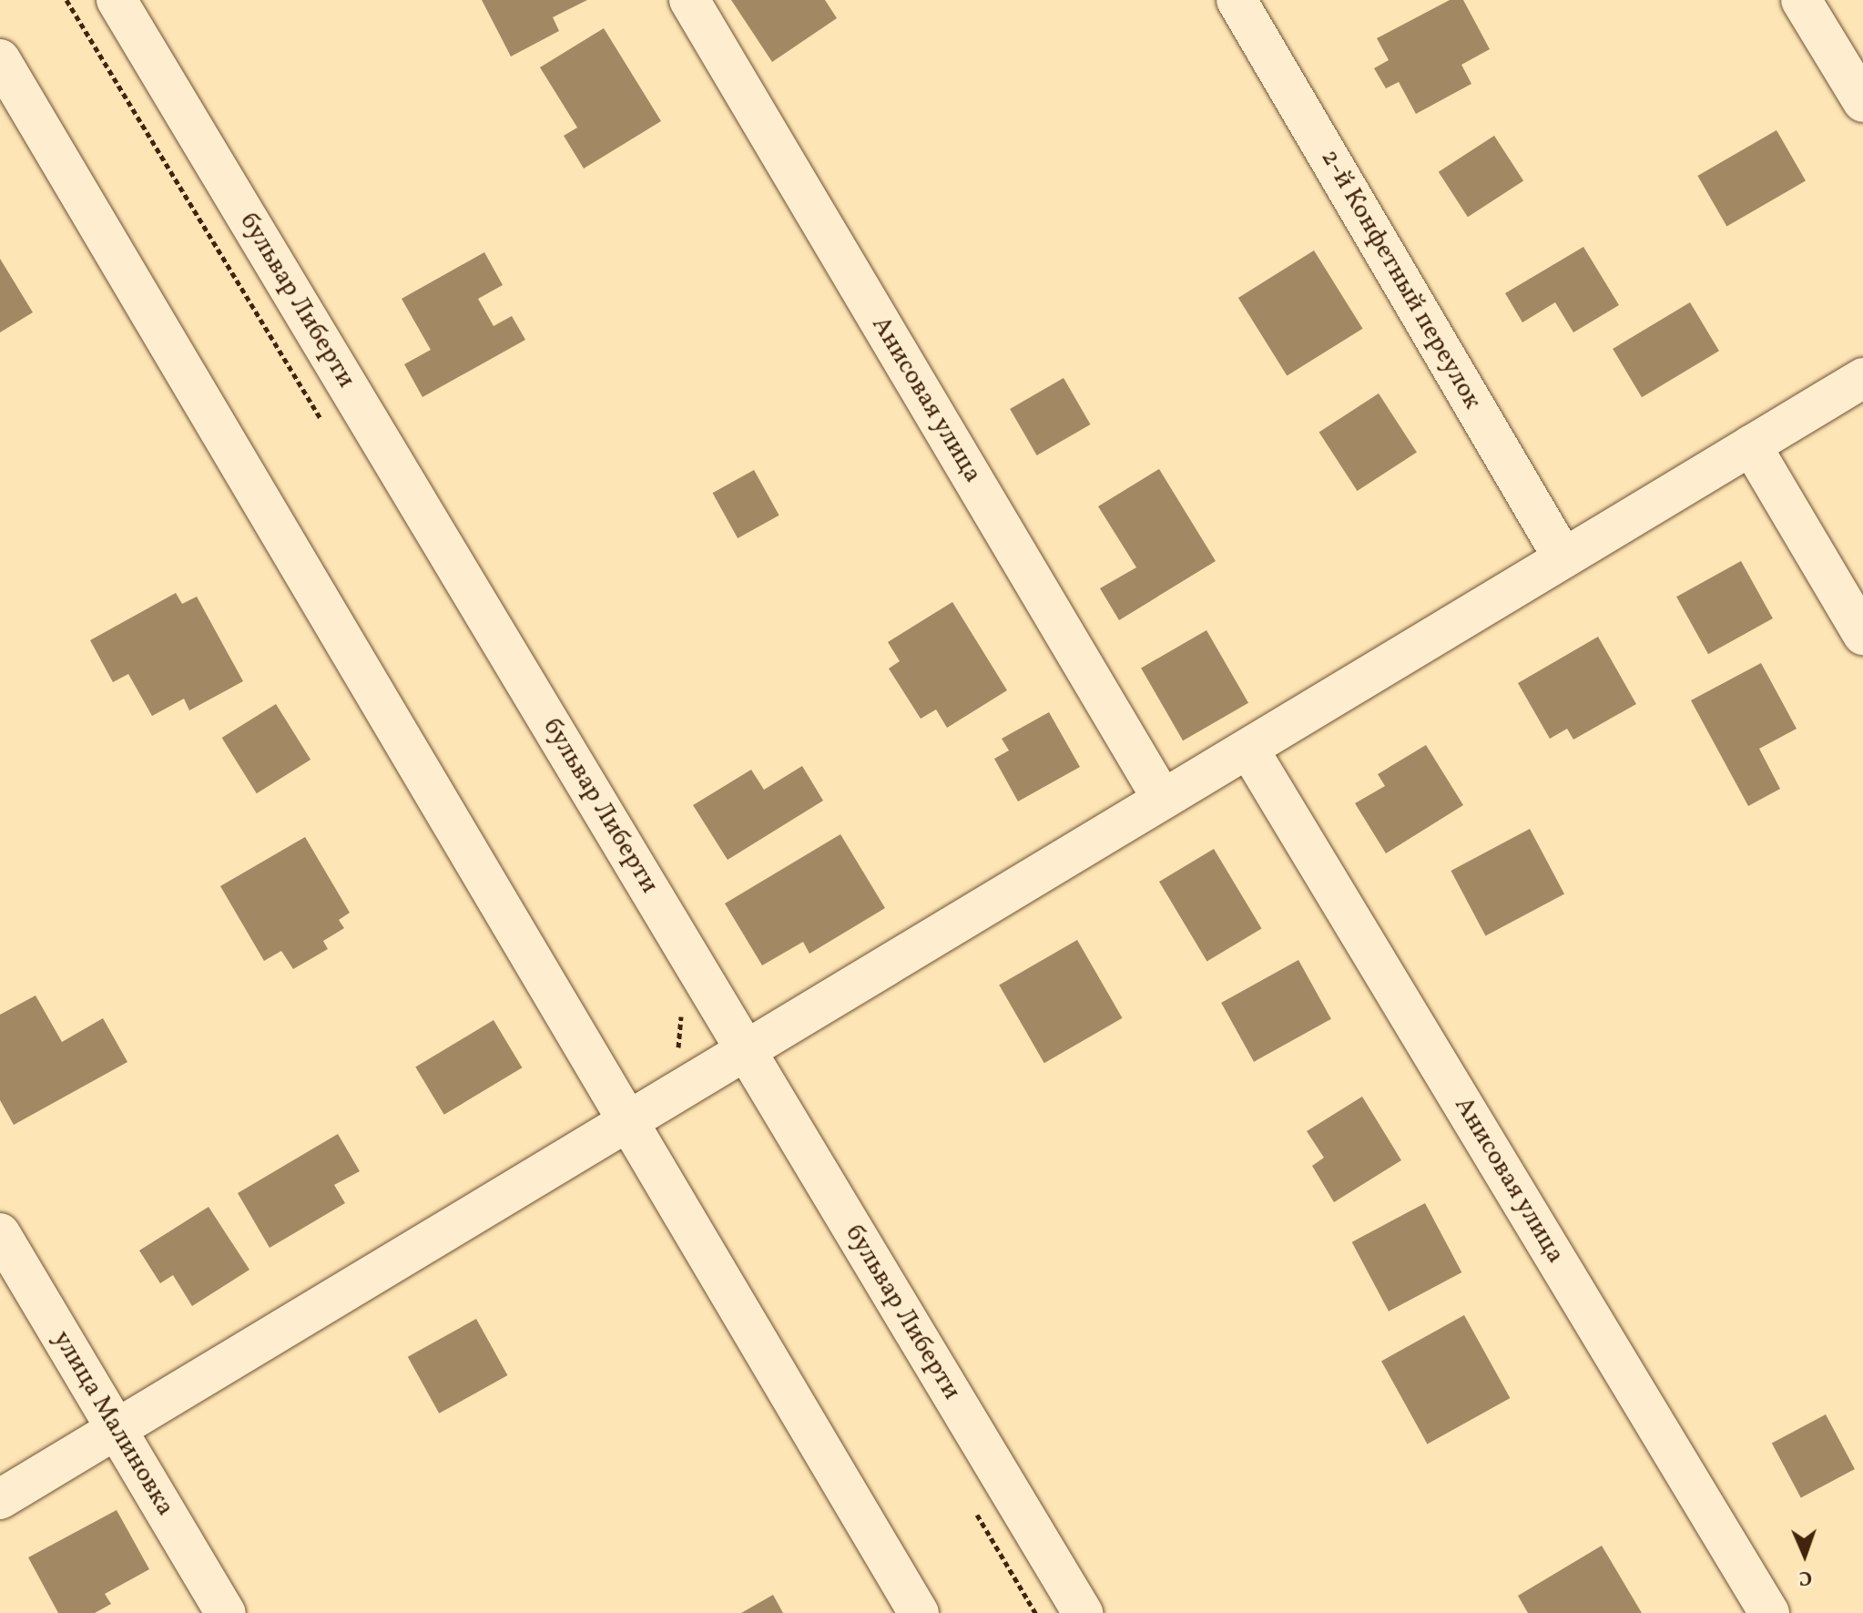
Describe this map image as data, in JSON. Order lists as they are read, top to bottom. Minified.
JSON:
{"streets":{"street":["2-й Конфетный переулок","бульвар Либерти","Анисовая улица","улица Малиновка"]},"north":"bottom"}
